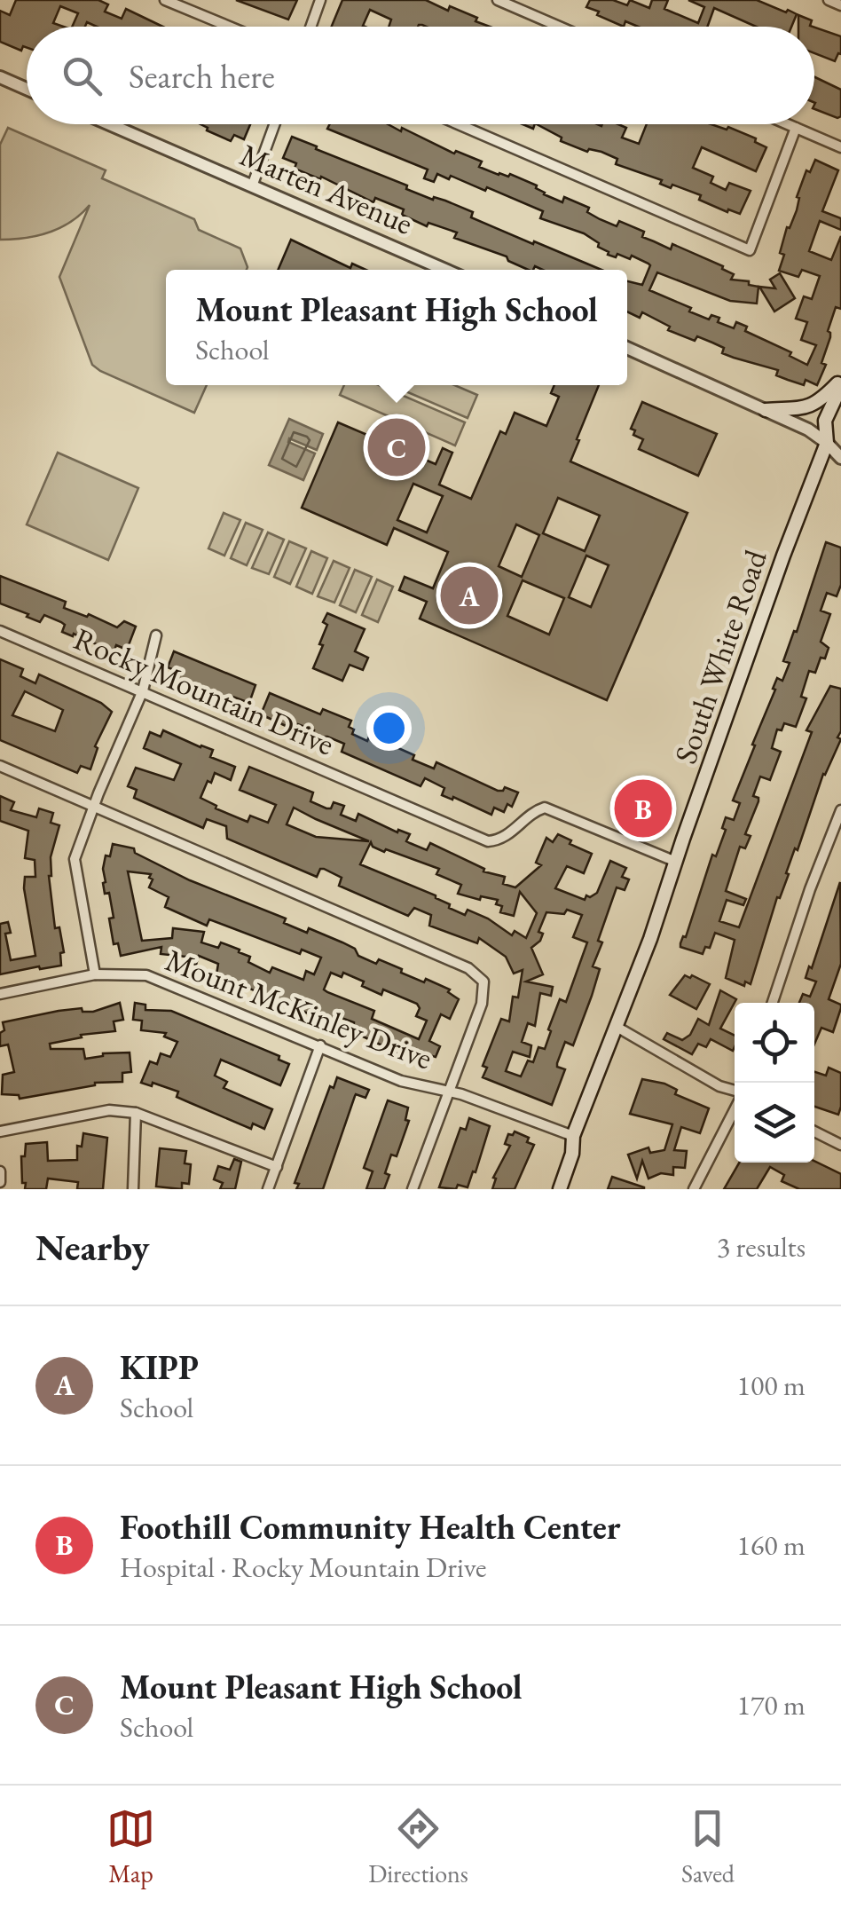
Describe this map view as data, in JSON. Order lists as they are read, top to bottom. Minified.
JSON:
{"streets":{"main road":["South White Road"],"street":["Marten Avenue","Rocky Mountain Drive","Mount McKinley Drive"]},"crossings":[["South White Road","Rocky Mountain Drive"],["South White Road","Mount McKinley Drive"]],"page":{"search":"Search here","popup":["Mount Pleasant High School","School"],"pins":["C","A","B"],"heading":["Nearby","3 results"],"list":[{"mark":"A","name":"KIPP","note":"School","value":"100 m"},{"mark":"B","name":"Foothill Community Health Center","note":"Hospital · Rocky Mountain Drive","value":"160 m"},{"mark":"C","name":"Mount Pleasant High School","note":"School","value":"170 m"}],"nav":["Map","Directions","Saved"]}}
